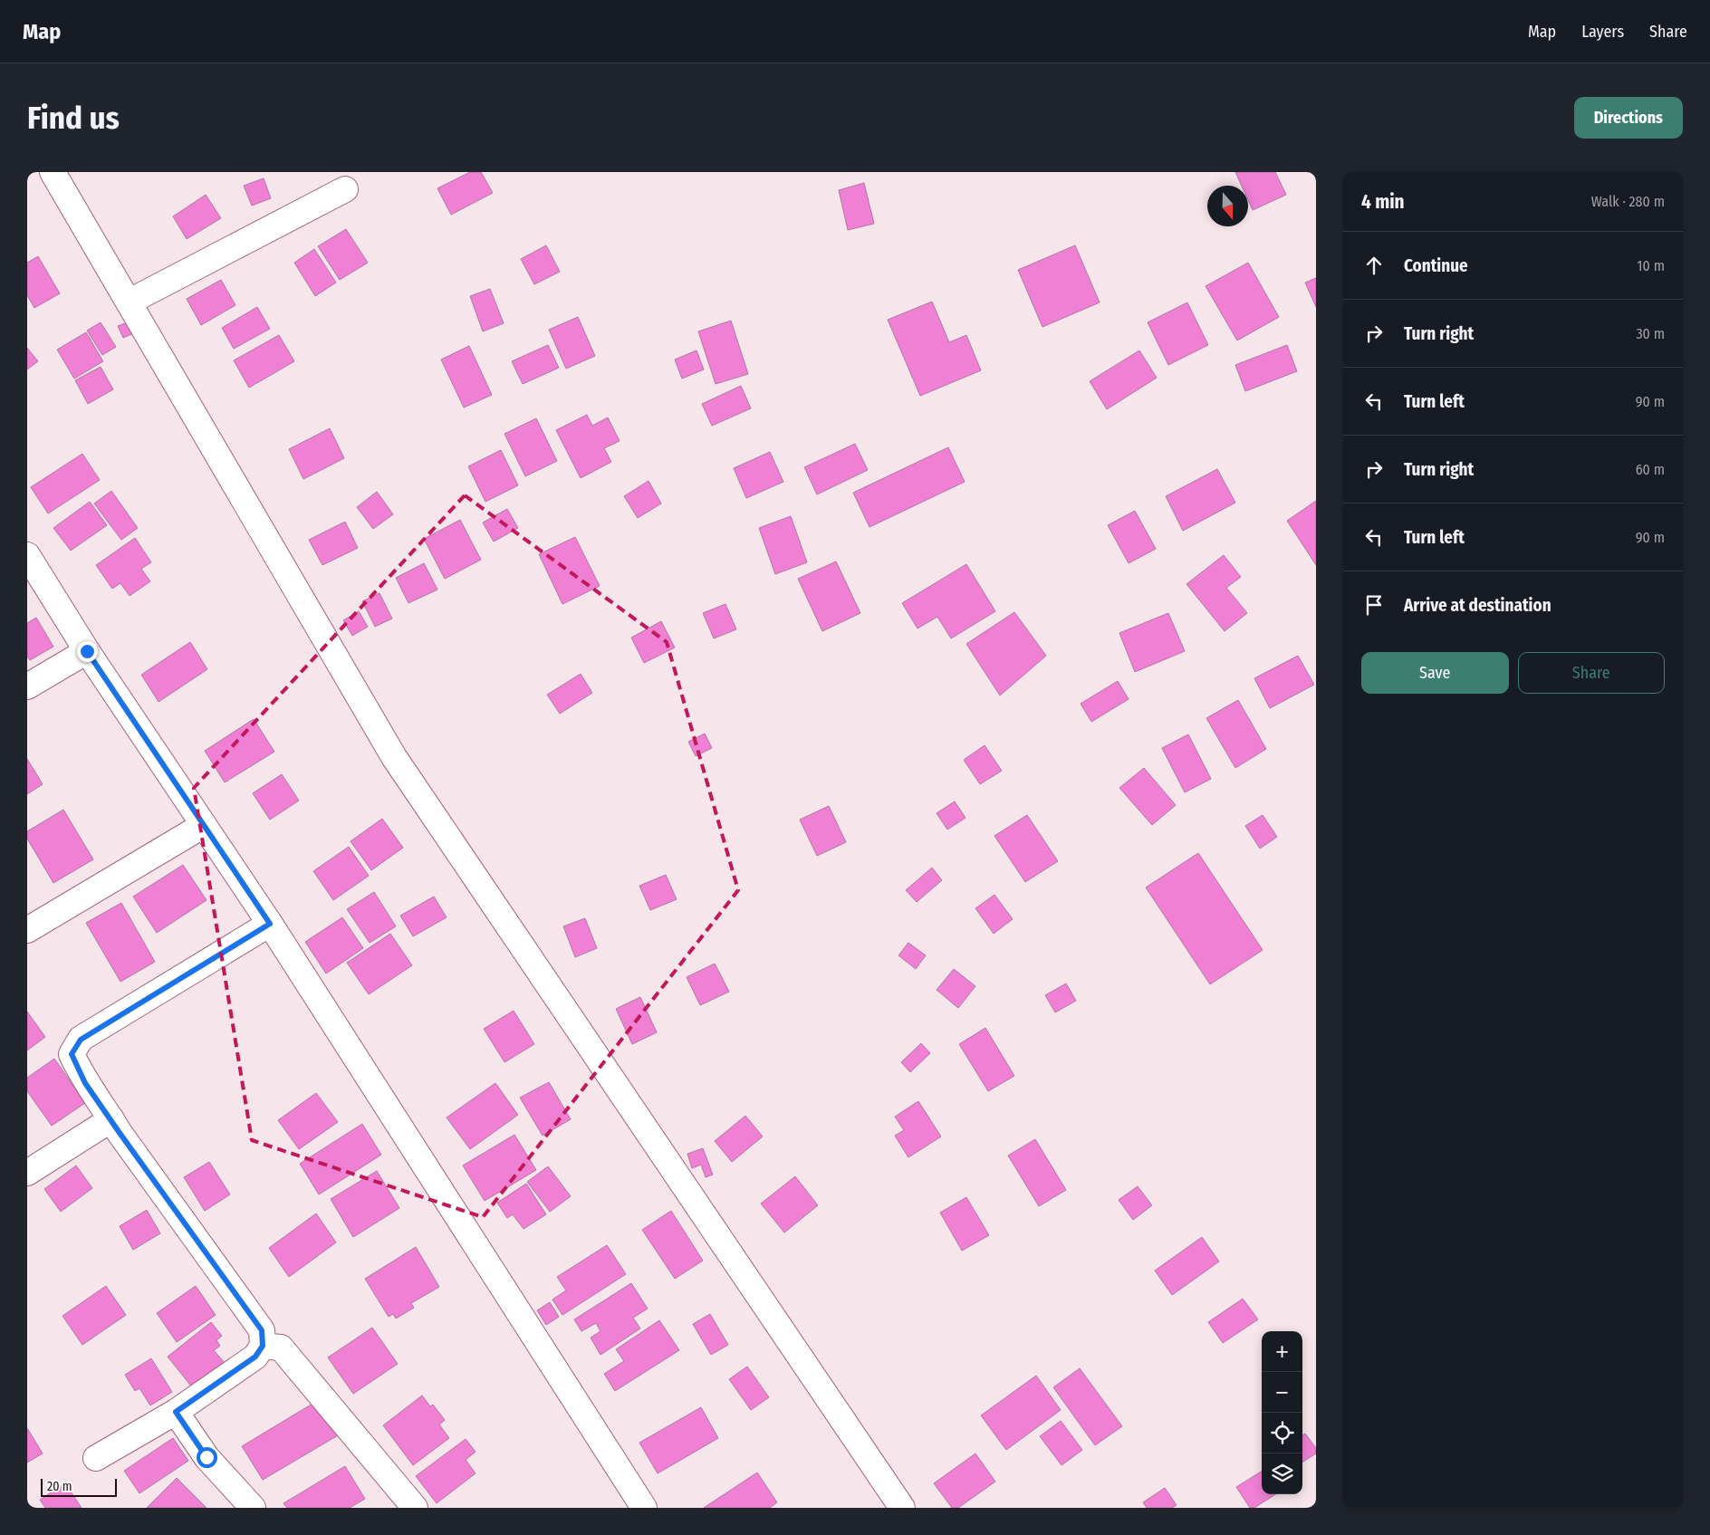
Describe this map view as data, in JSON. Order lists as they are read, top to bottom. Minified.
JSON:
{"scale_bar":"20 m","north":"bottom","page":{"header":"Map","nav":["Map","Layers","Share"],"buttons":["Directions",["Save","Share"]],"title":"Find us","heading":["4 min","Walk · 280 m"],"list":[["Continue","10 m"],["Turn right","30 m"],["Turn left","90 m"],["Turn right","60 m"],["Turn left","90 m"],"Arrive at destination"],"map_buttons":["+","−"],"scale":"20 m"}}
